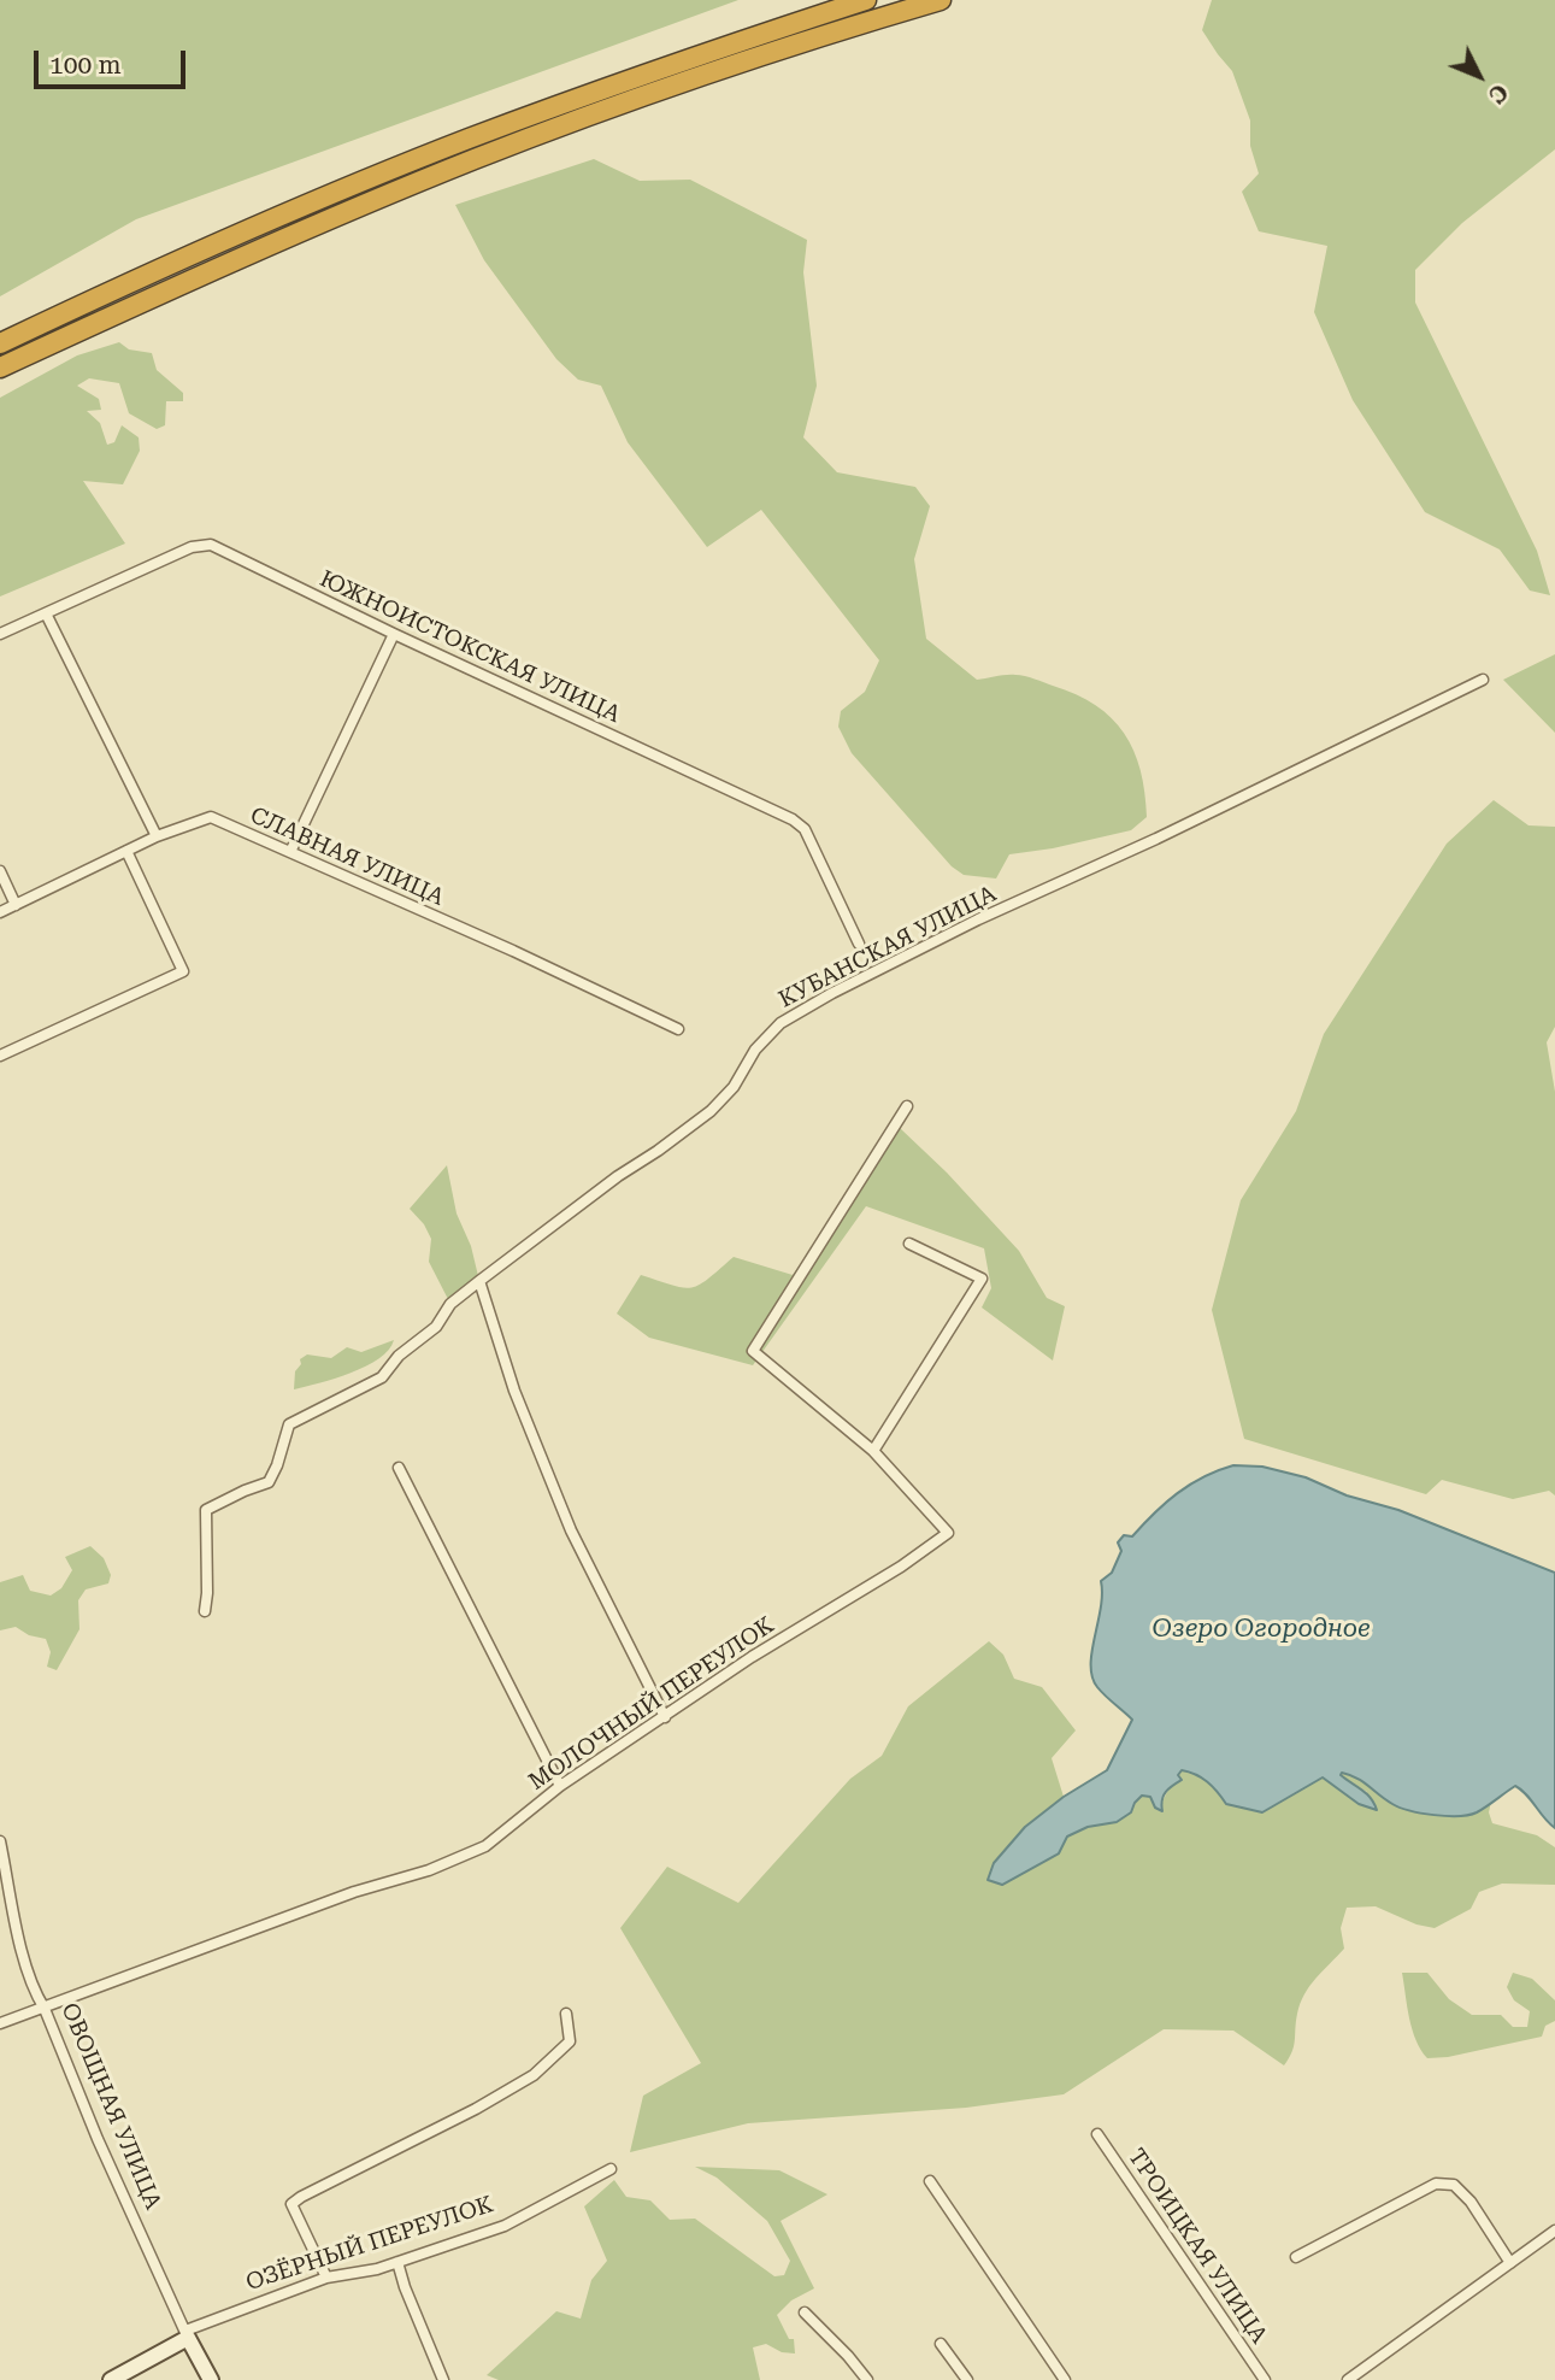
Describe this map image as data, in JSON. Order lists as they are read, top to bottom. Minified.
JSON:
{"streets":{"street":["ЮЖНОИСТОКСКАЯ УЛИЦА","СЛАВНАЯ УЛИЦА","КУБАНСКАЯ УЛИЦА","МОЛОЧНЫЙ ПЕРЕУЛОК","ОВОЩНАЯ УЛИЦА","ОЗЁРНЫЙ ПЕРЕУЛОК","ТРОИЦКАЯ УЛИЦА"]},"crossings":[["МОЛОЧНЫЙ ПЕРЕУЛОК","ОВОЩНАЯ УЛИЦА"],["ОВОЩНАЯ УЛИЦА","ОЗЁРНЫЙ ПЕРЕУЛОК"]],"water":["Озеро Огородное"],"scale_bar":"100 m","north":"bottom right"}
